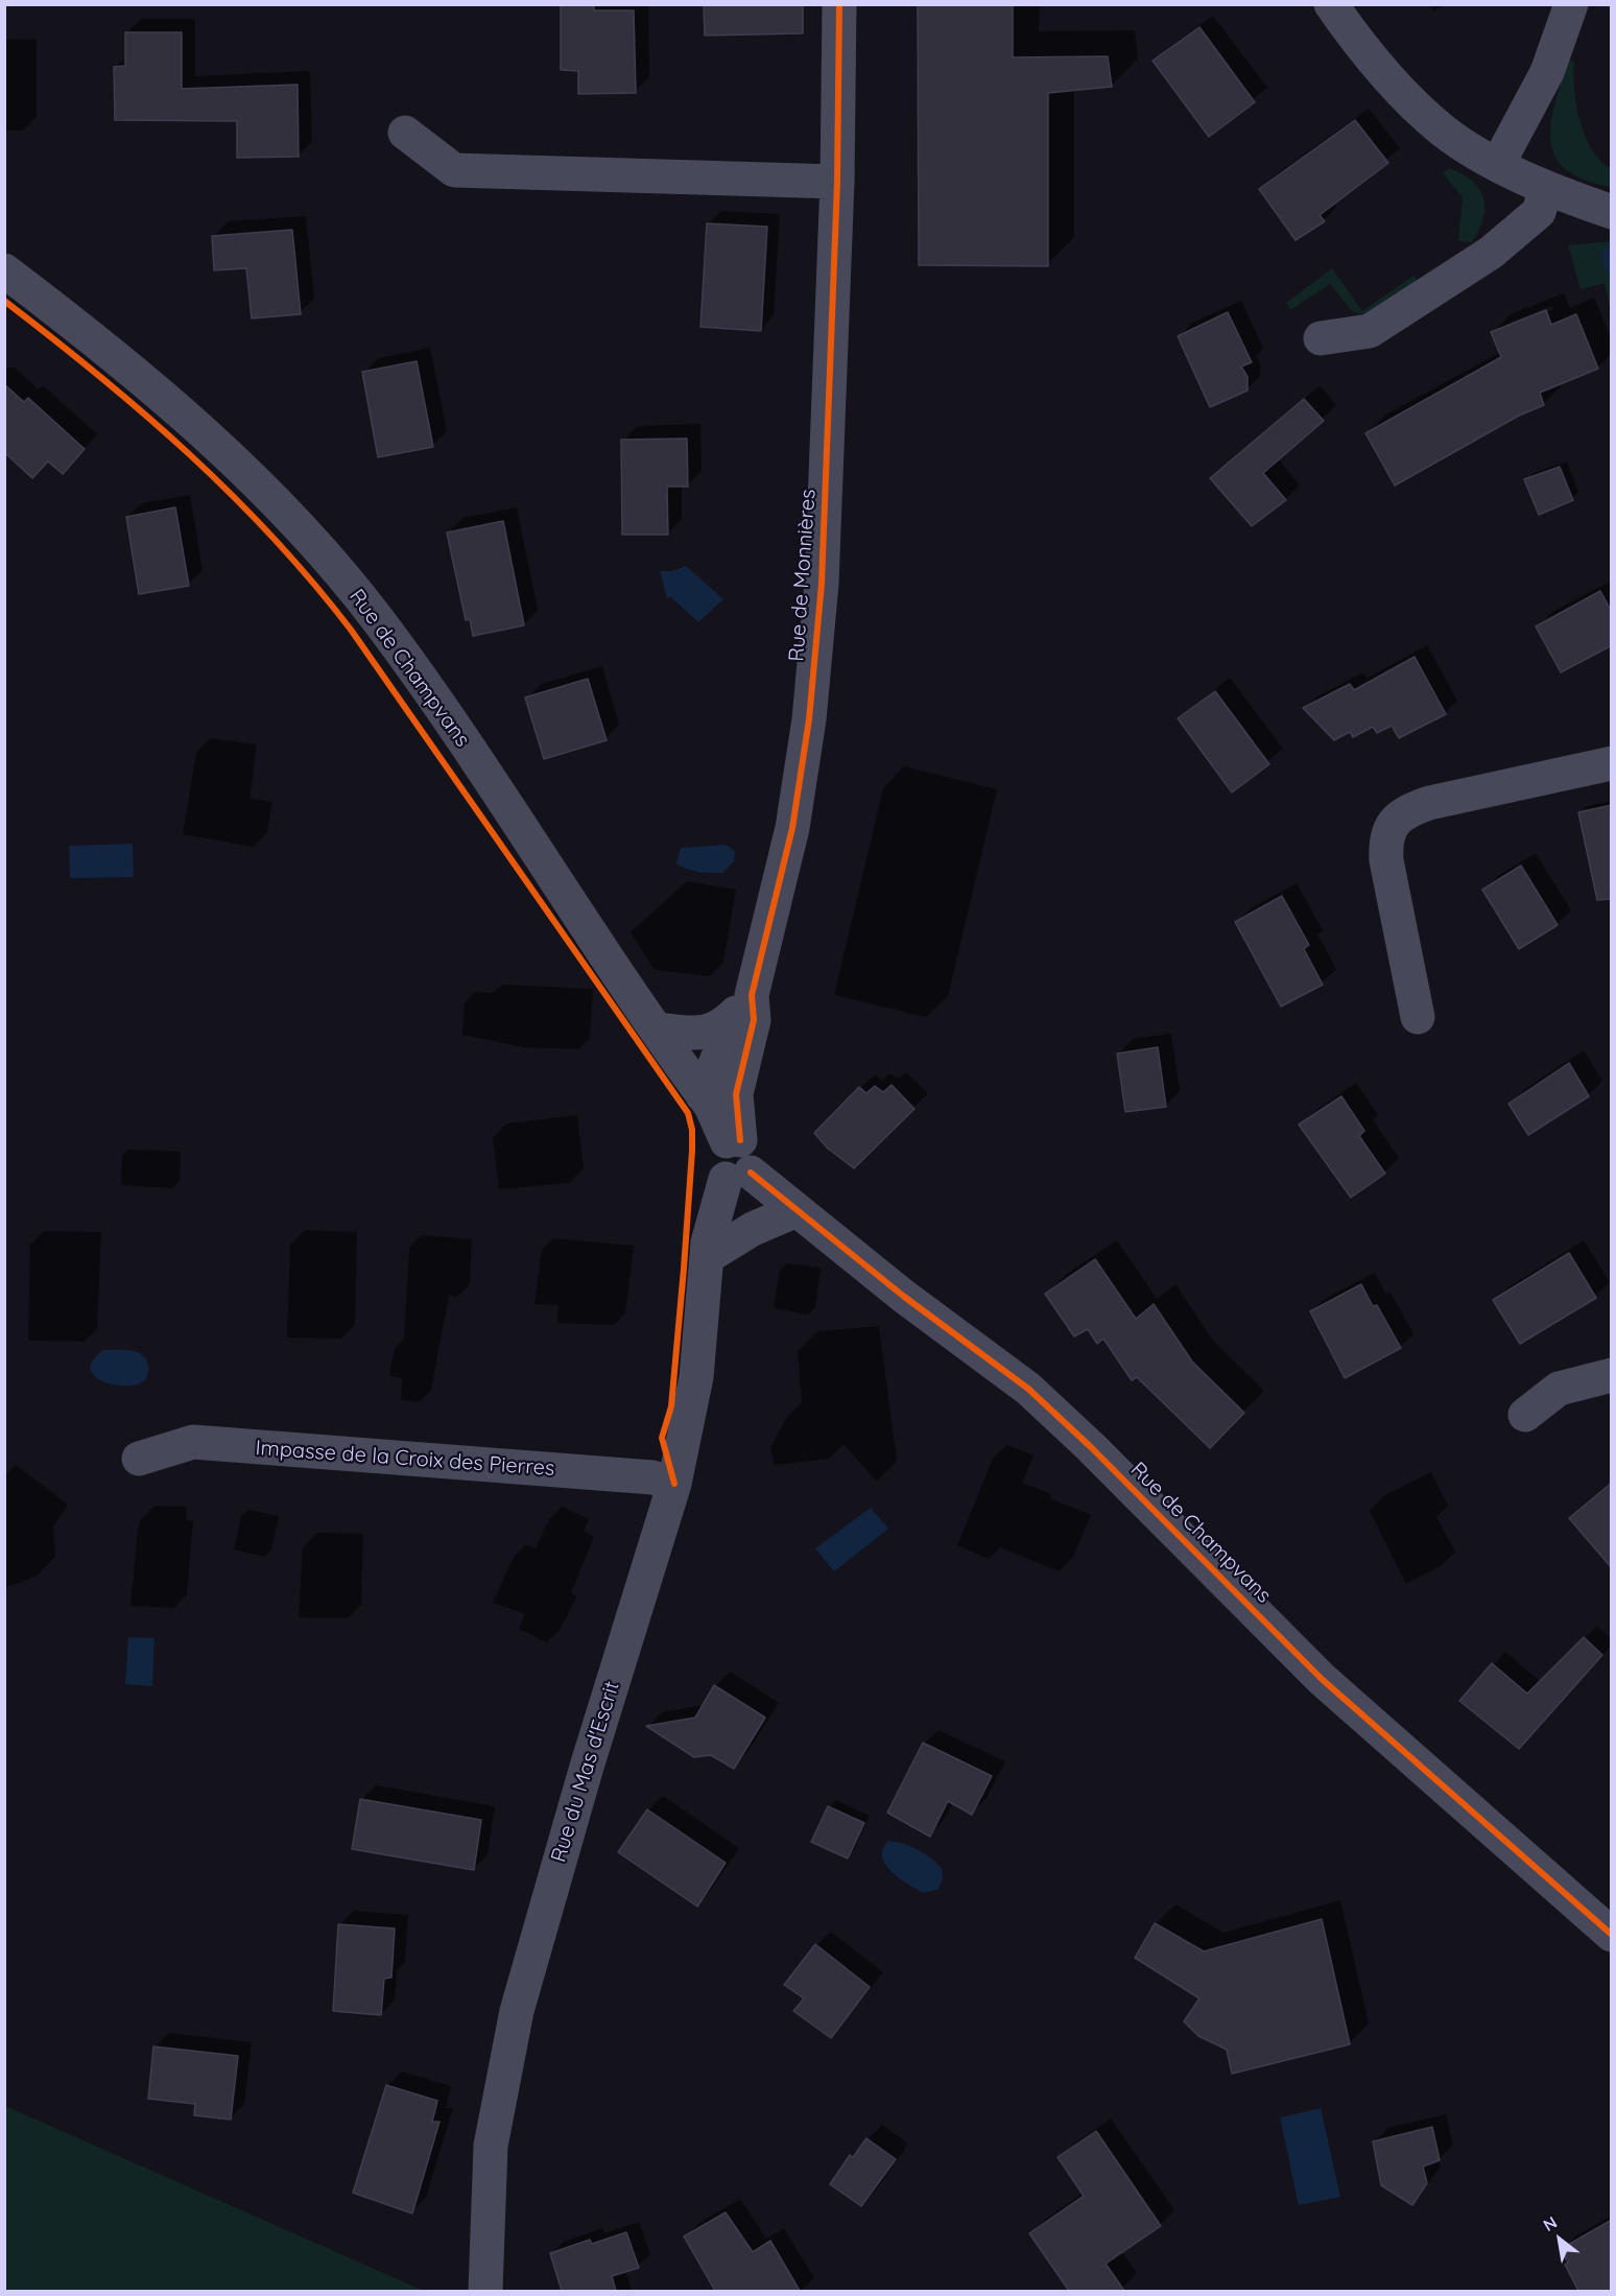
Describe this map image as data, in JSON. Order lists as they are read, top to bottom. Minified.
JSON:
{"streets":{"street":["Rue de Monnières","Rue de Champvans","Impasse de la Croix des Pierres","Rue du Mas d'Escrit"]},"crossings":[["Rue de Monnières","Rue de Champvans"],["Rue de Champvans","Rue du Mas d'Escrit"],["Impasse de la Croix des Pierres","Rue du Mas d'Escrit"]],"north":"top left"}
